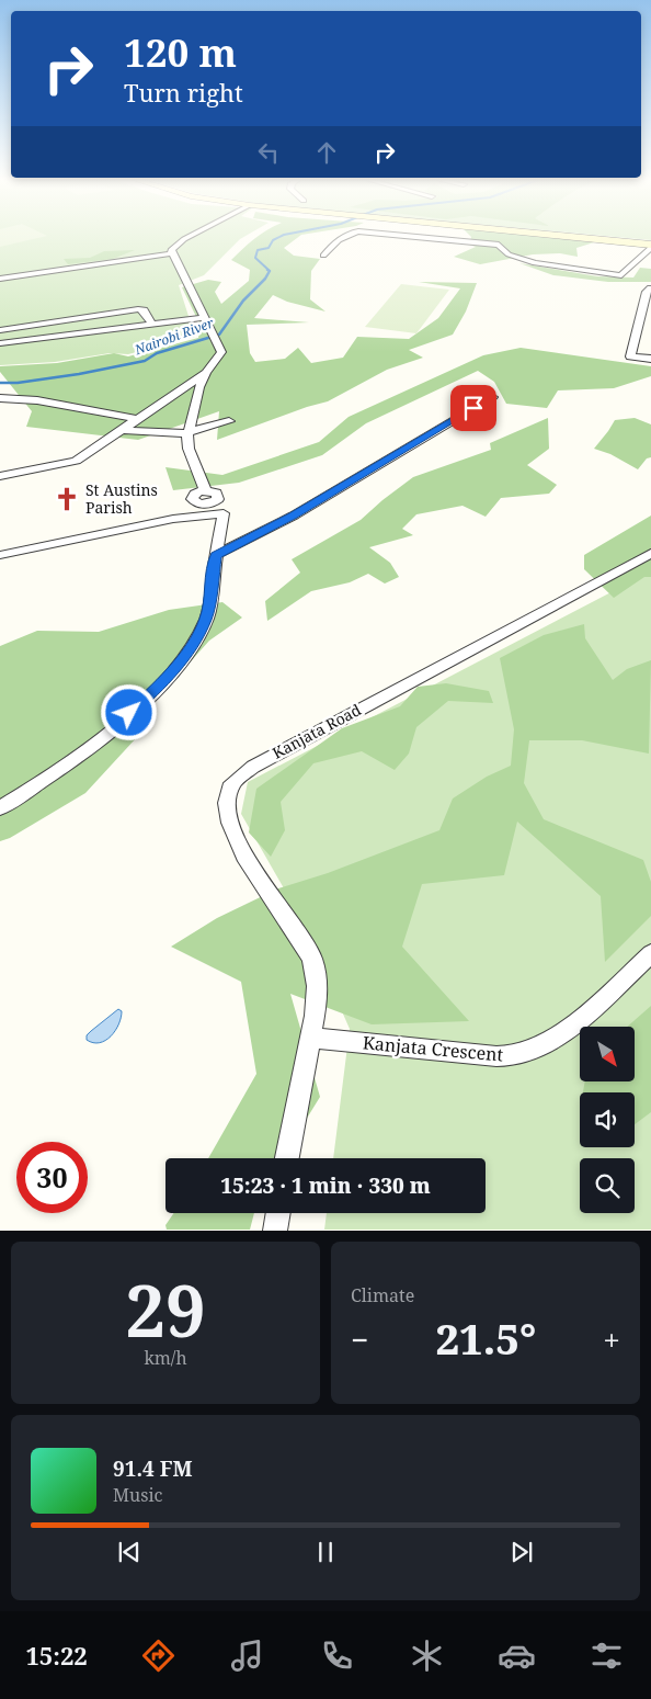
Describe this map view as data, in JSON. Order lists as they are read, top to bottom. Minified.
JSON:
{"streets":{"street":["Kanjata Road","Kanjata Crescent"]},"crossings":[["Kanjata Road","Kanjata Crescent"]],"water":["Nairobi River"],"places":{"church":["St Austins Parish"]},"north":"bottom right","page":{"turn":["120 m","Turn right"],"limit":"30","trip":"15:23 · 1 min · 330 m","tile":[["29","km/h"],"Climate"],"heat":["−","21.5°","+"],"song":["91.4 FM","Music"],"tabs":"15:22"}}
